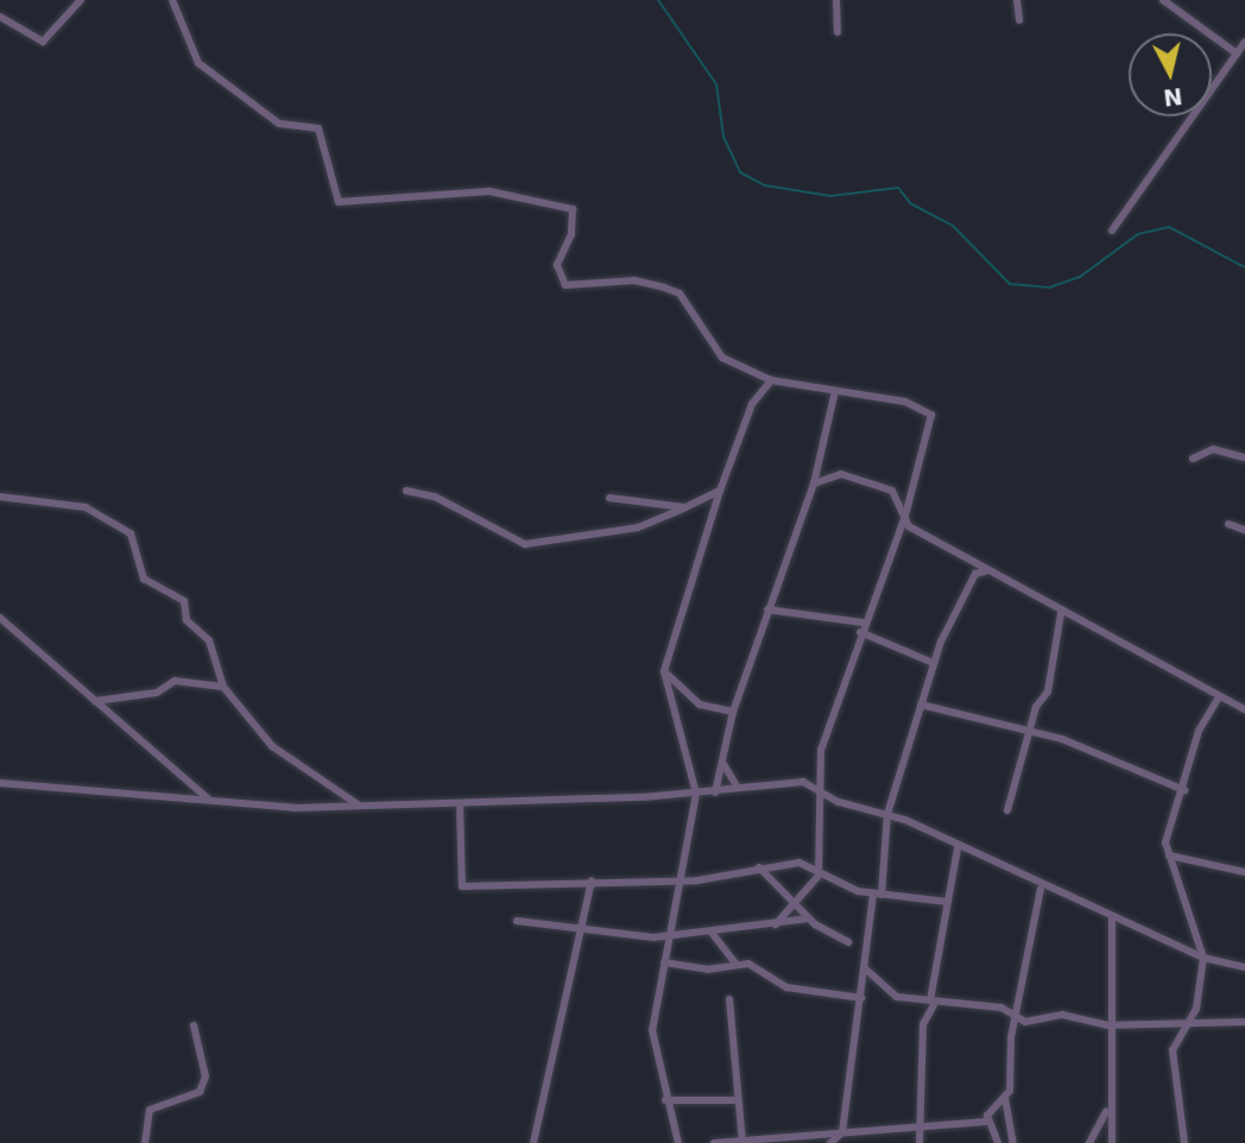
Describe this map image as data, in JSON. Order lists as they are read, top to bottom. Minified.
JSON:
{"north":"bottom"}
